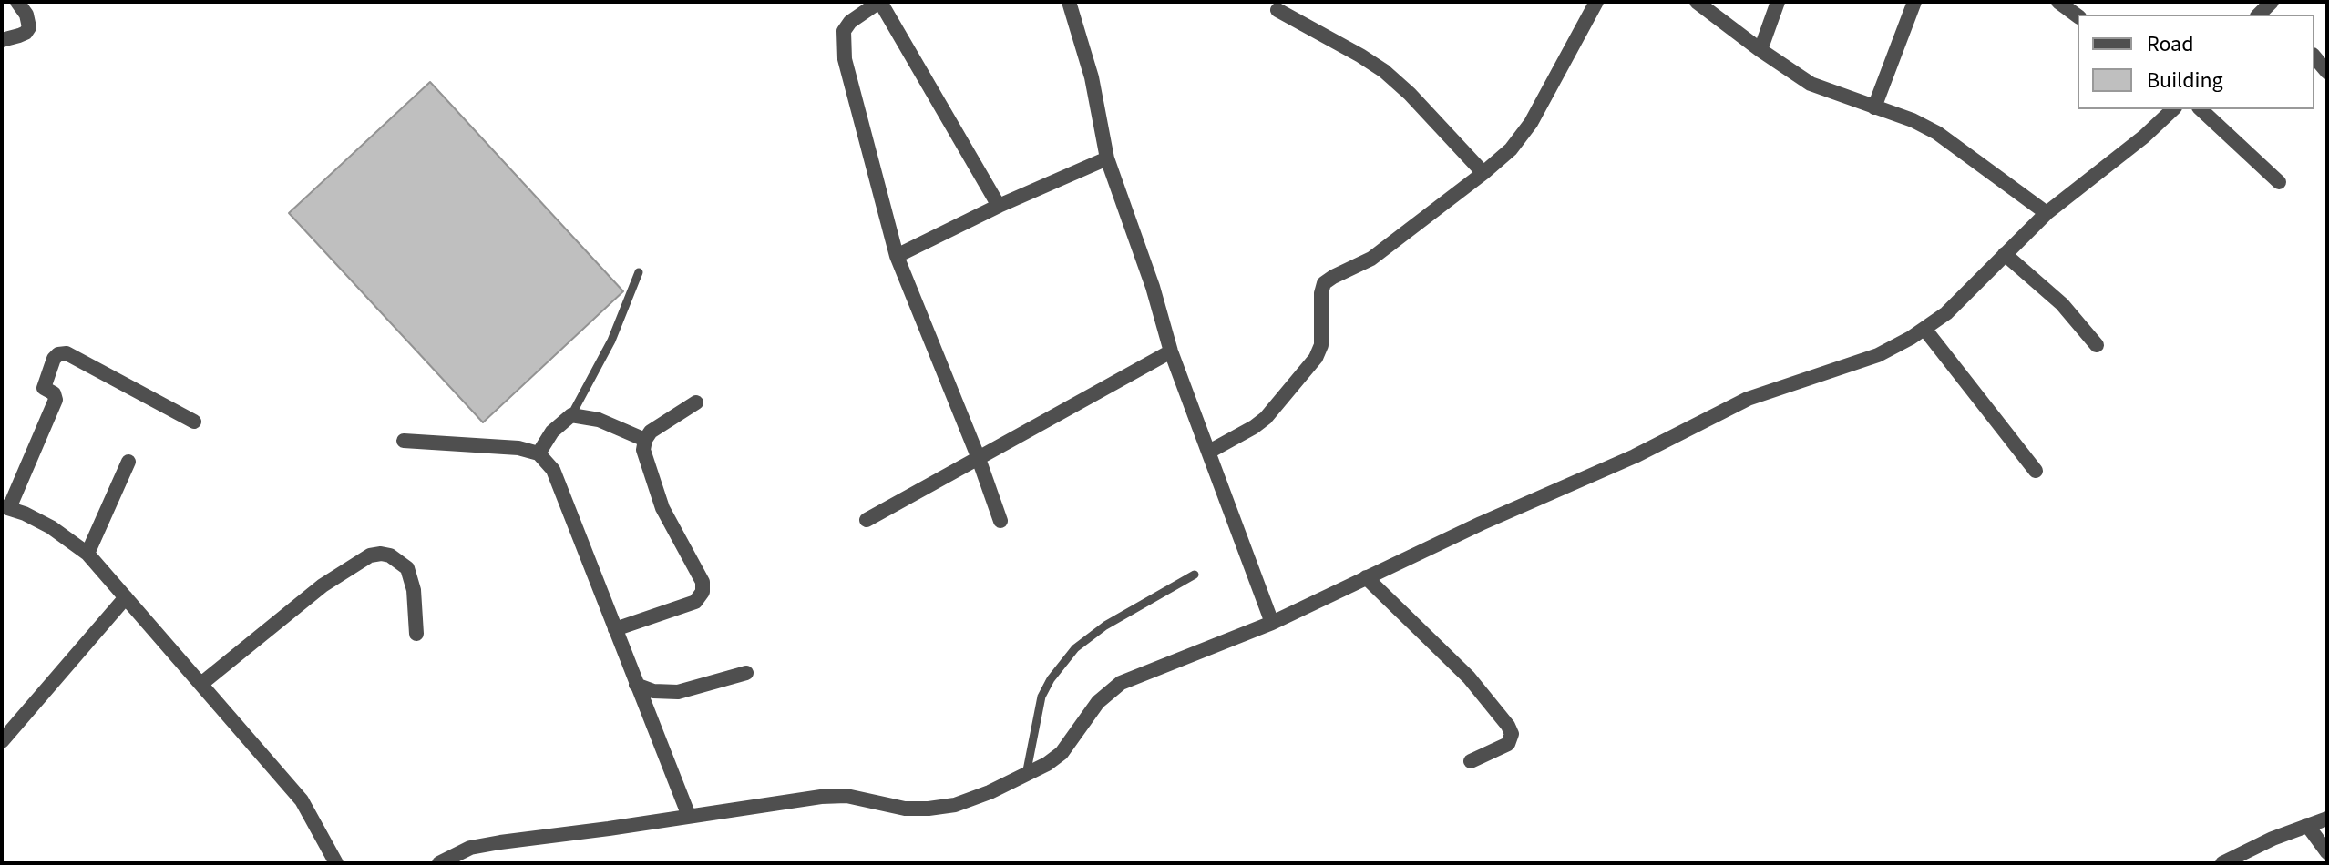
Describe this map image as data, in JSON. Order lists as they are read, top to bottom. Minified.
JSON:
{"legend":["Road","Building"]}
